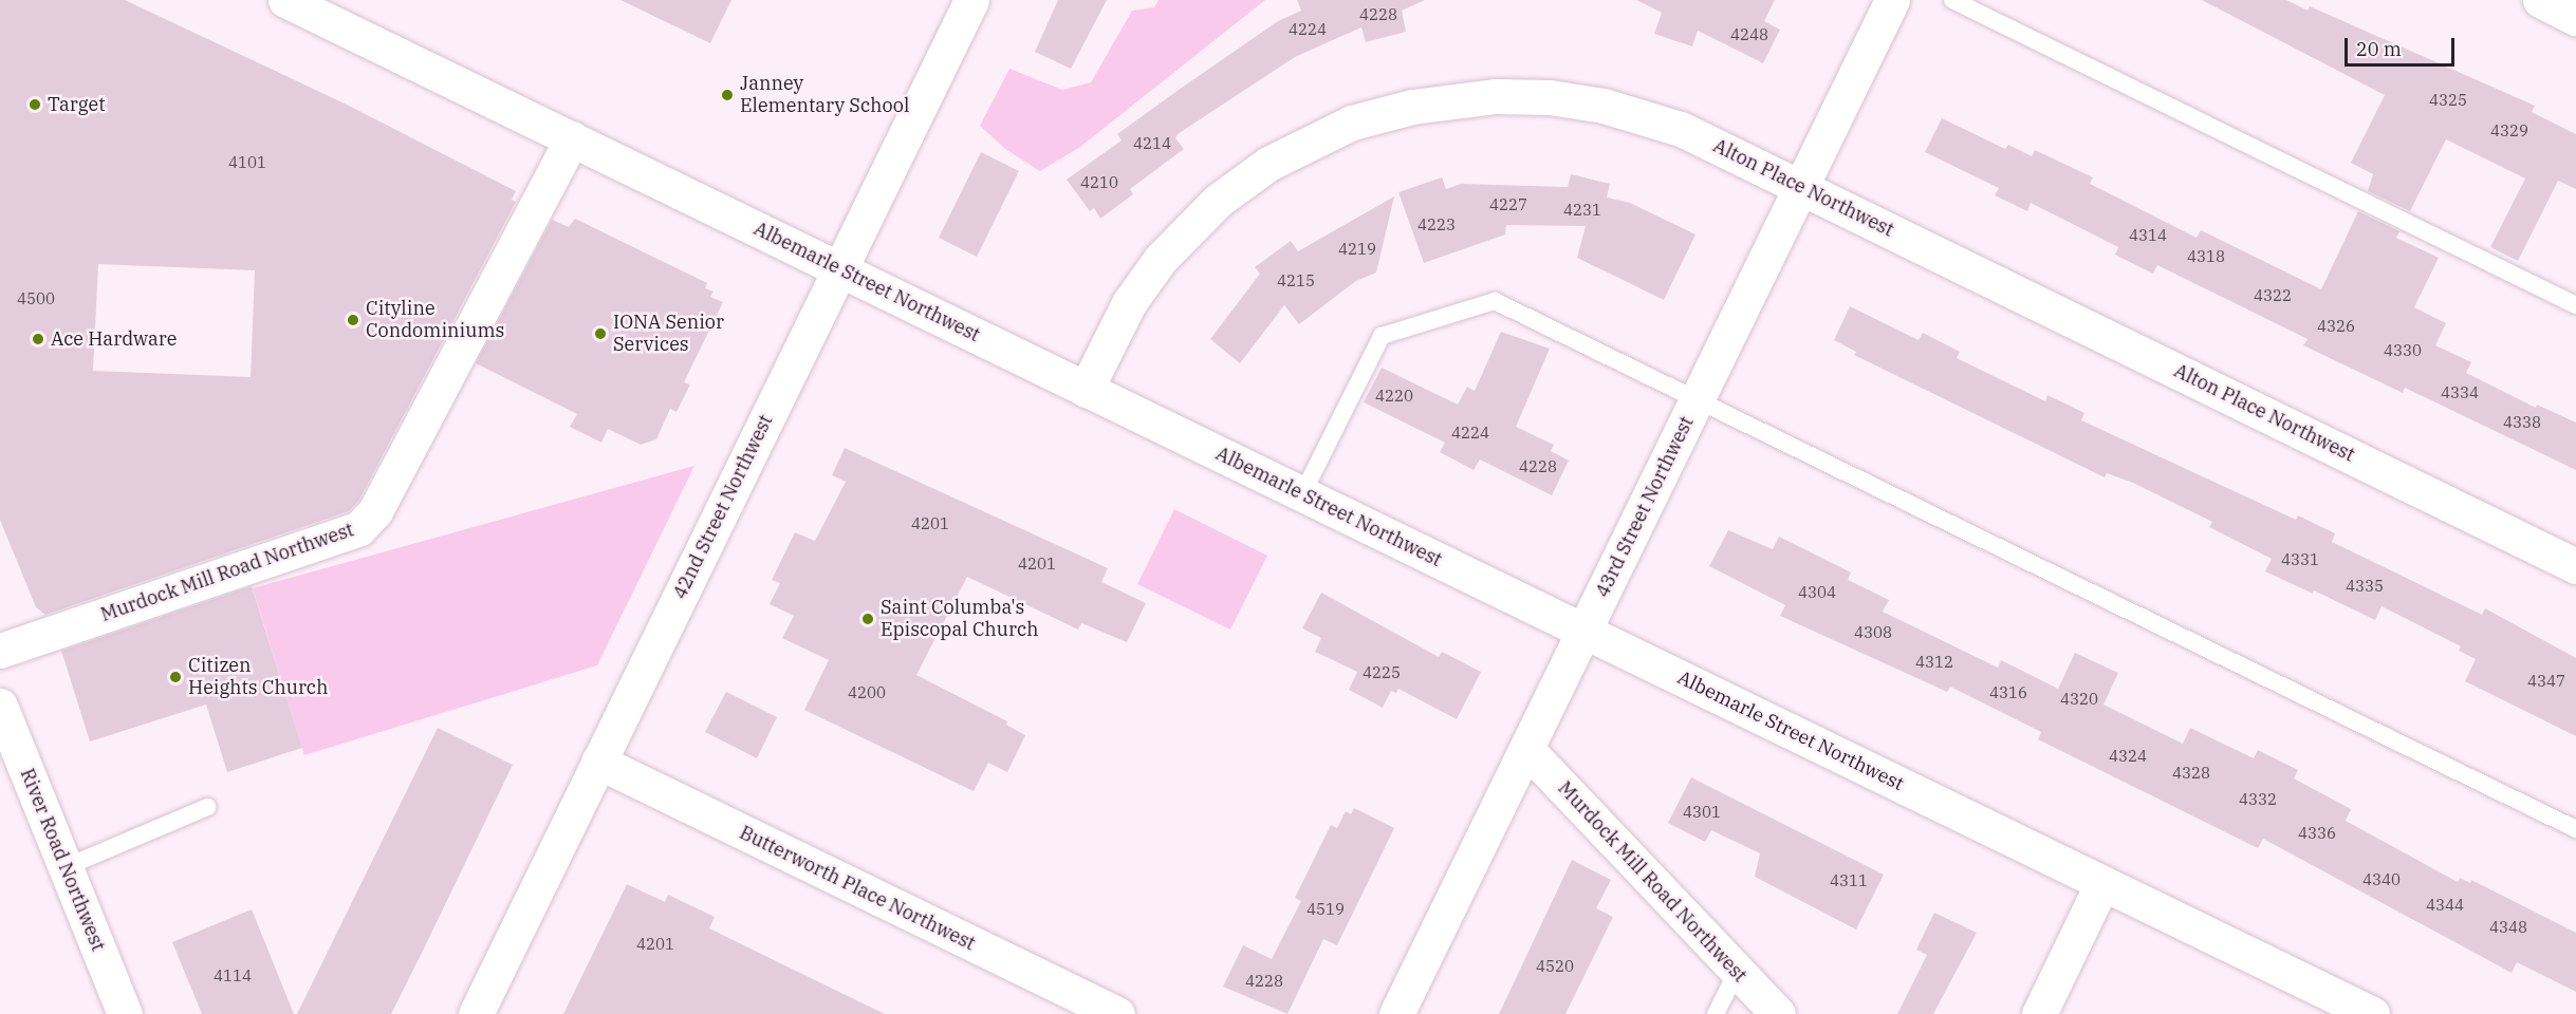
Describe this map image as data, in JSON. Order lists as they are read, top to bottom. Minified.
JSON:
{"streets":{"street":["Alton Place Northwest","Albemarle Street Northwest","42nd Street Northwest","43rd Street Northwest","Murdock Mill Road Northwest","River Road Northwest","Butterworth Place Northwest"]},"crossings":[["Alton Place Northwest","Albemarle Street Northwest"],["Alton Place Northwest","43rd Street Northwest"],["Albemarle Street Northwest","42nd Street Northwest"],["Albemarle Street Northwest","43rd Street Northwest"],["Albemarle Street Northwest","Murdock Mill Road Northwest"],["42nd Street Northwest","Butterworth Place Northwest"],["43rd Street Northwest","Murdock Mill Road Northwest"]],"places":["Janney Elementary School","Target","Cityline Condominiums","IONA Senior Services","Ace Hardware","Saint Columba's Episcopal Church","Citizen Heights Church"],"house_numbers":["4228","4224","4248","4325","4329","4214","4101","4210","4227","4231","4223","4314","4219","4318","4215","4322","4500","4326","4330","4334","4220","4338","4224","4228","4201","4331","4201","4335","4304","4308","4312","4225","4347","4200","4316","4320","4324","4328","4332","4301","4336","4340","4311","4344","4519","4348","4201","4520","4114","4228"],"scale_bar":"20 m"}
